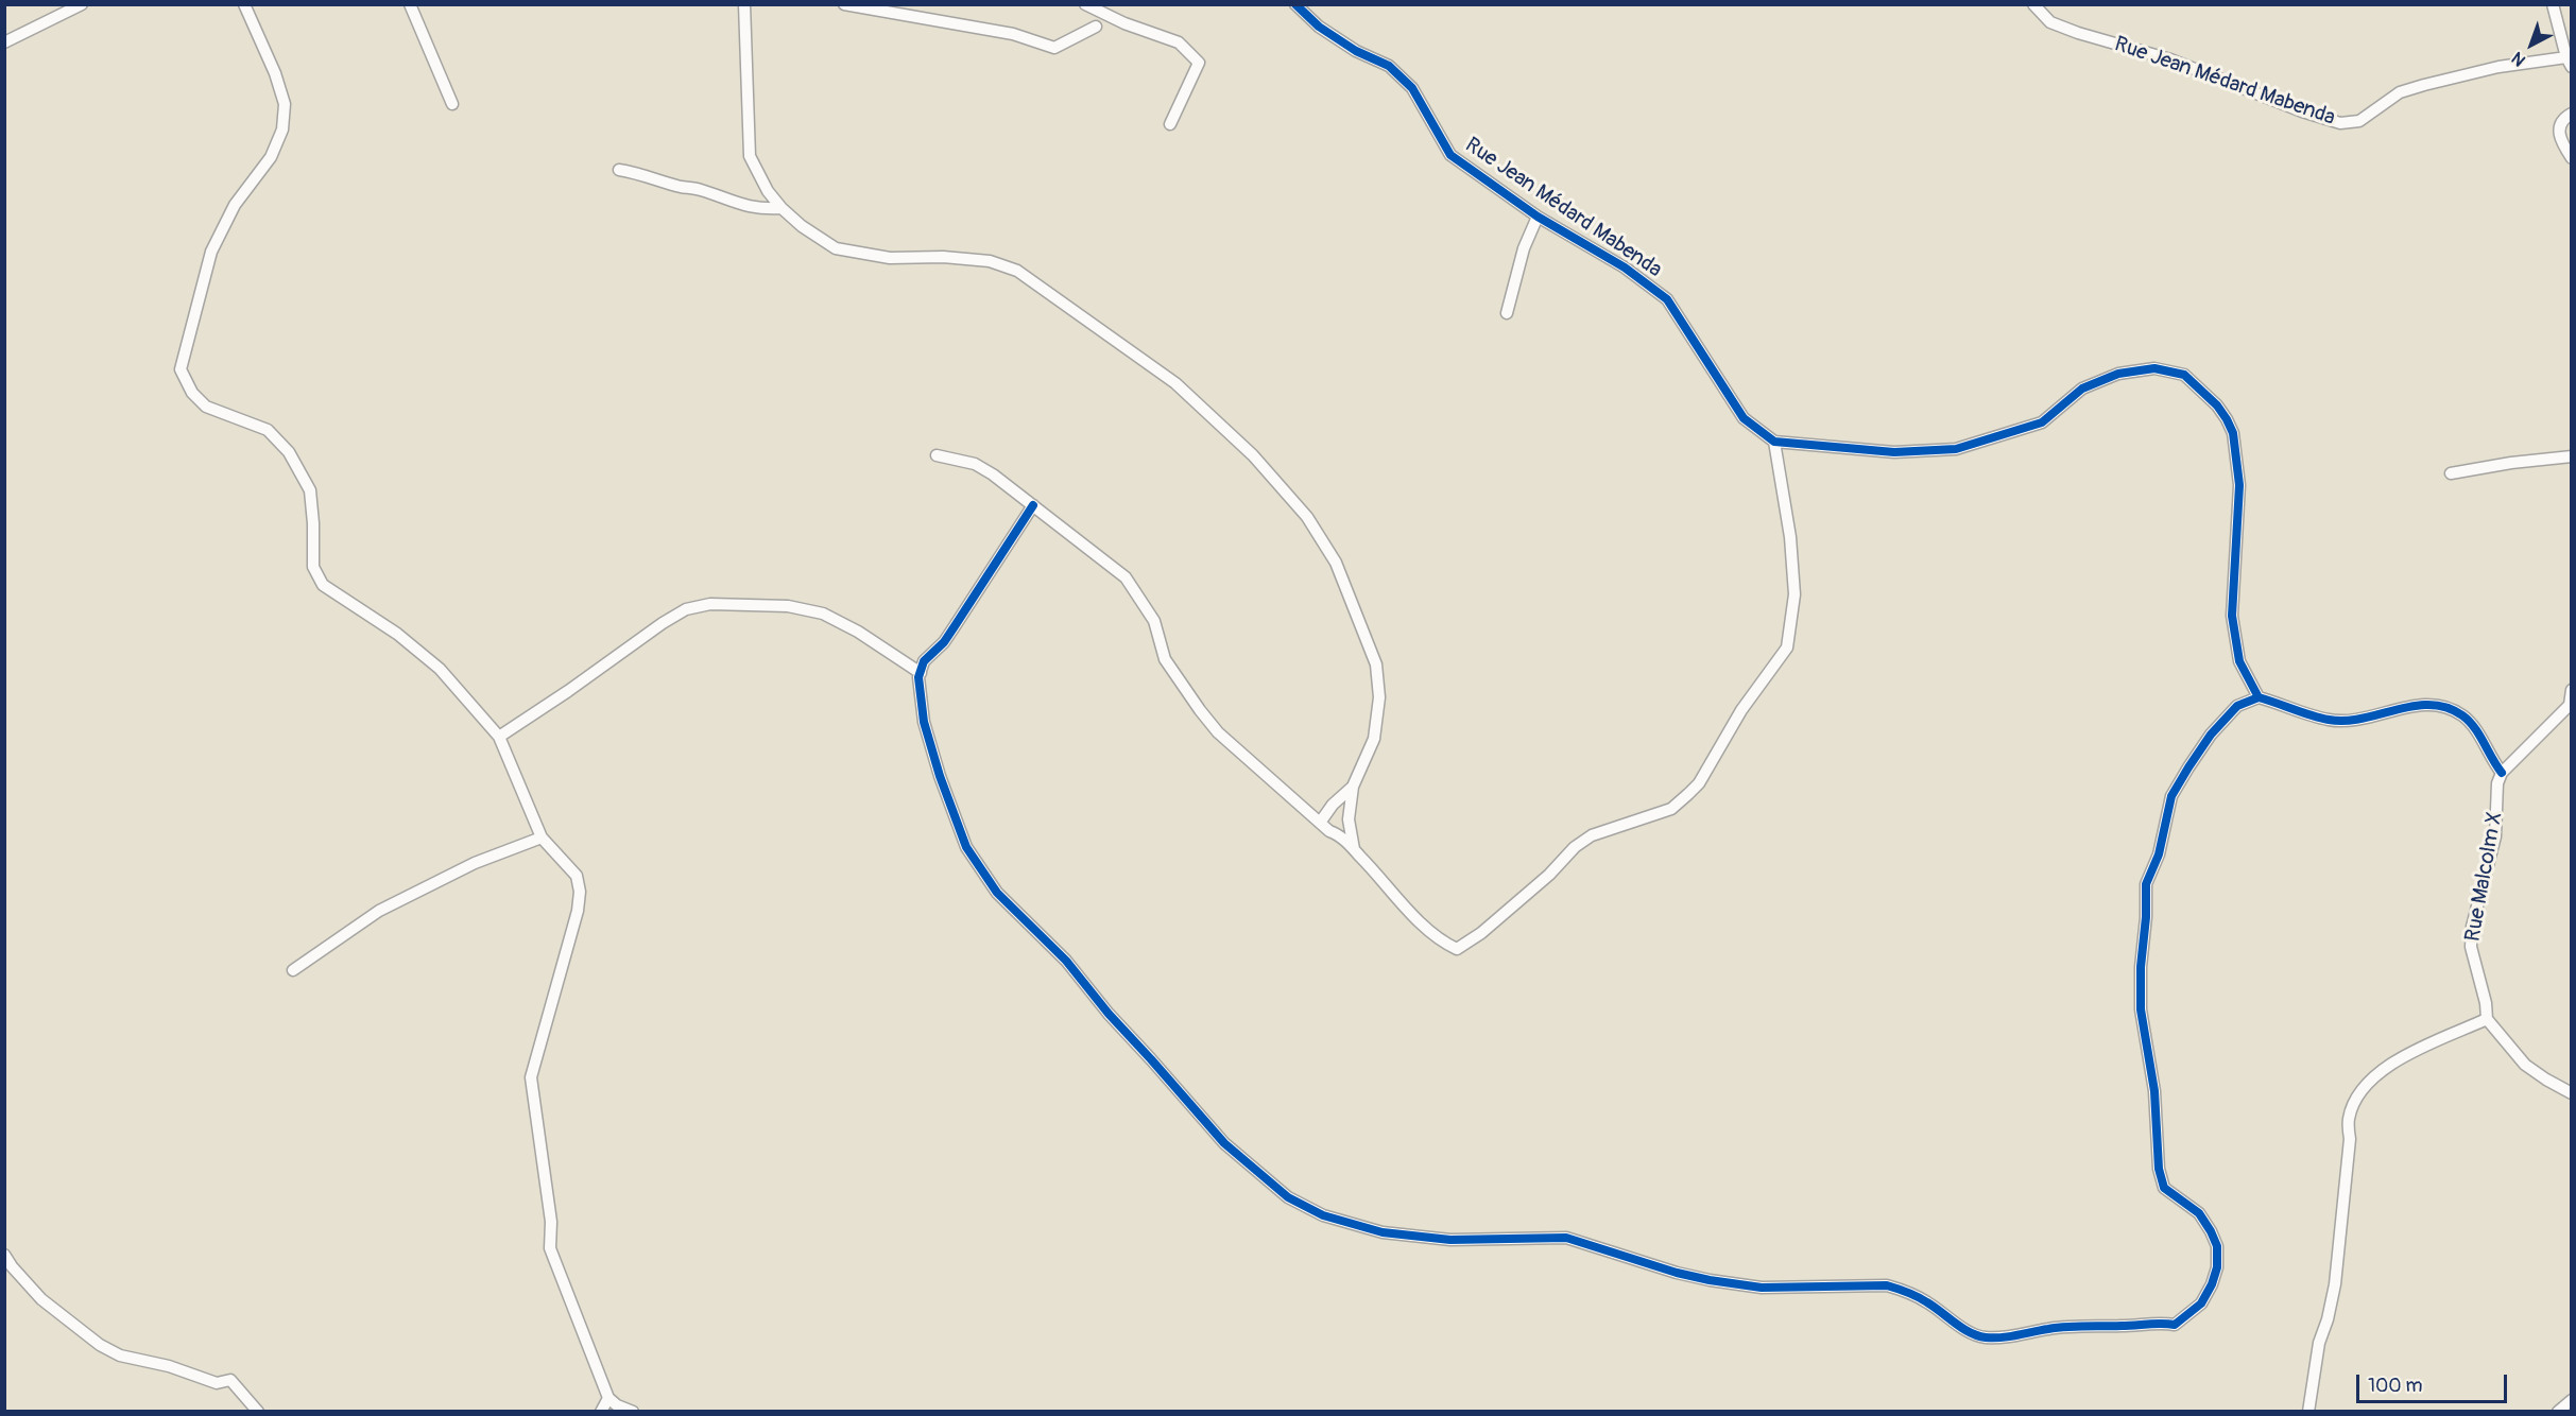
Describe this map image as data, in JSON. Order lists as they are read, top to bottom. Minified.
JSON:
{"streets":{"street":["Rue Jean Médard Mabenda","Rue Malcolm X"]},"scale_bar":"100 m","north":"bottom left"}
